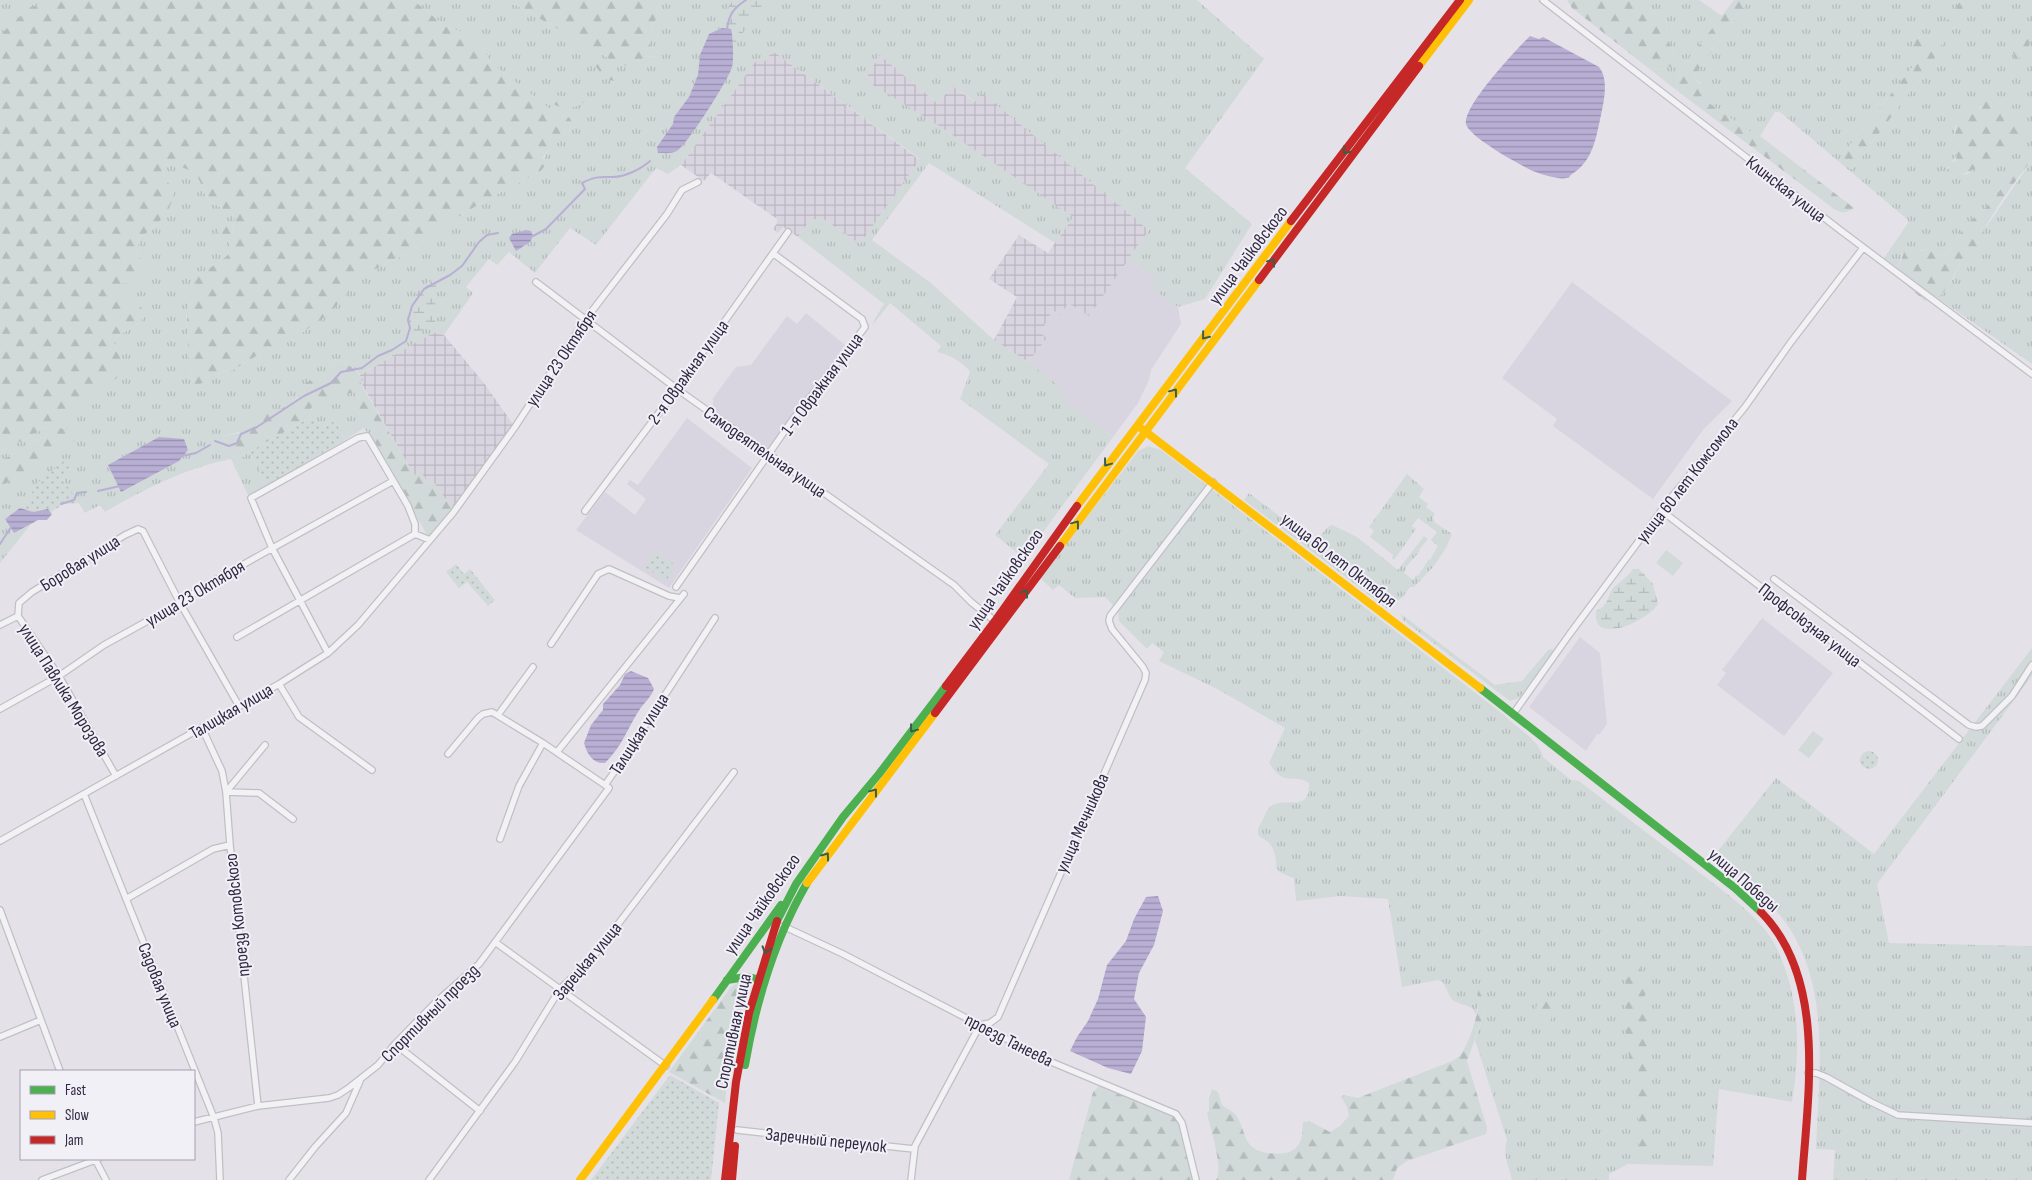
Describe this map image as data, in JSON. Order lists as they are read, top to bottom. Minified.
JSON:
{"streets":{"main road":["улица Чайковского","улица 60 лет Октября","улица Победы","Спортивная улица"],"street":["Клинская улица","улица 23 Октября","2-я Овражная улица","1-я Овражная улица","Самодеятельная улица","улица 60 лет Комсомола","Боровая улица","Профсоюзная улица","улица Павлика Морозова","Талицкая улица","улица Мечникова","проезд Котовского","Зарецкая улица","Садовая улица","Спортивный проезд","проезд Танеева","Заречный переулок"]},"crossings":[["Клинская улица","улица 60 лет Комсомола"],["улица Чайковского","Самодеятельная улица"],["улица Чайковского","улица 60 лет Октября"],["улица Чайковского","Спортивная улица"],["улица 23 Октября","Самодеятельная улица"],["улица 23 Октября","Боровая улица"],["улица 23 Октября","улица Павлика Морозова"],["улица 23 Октября","Талицкая улица"],["2-я Овражная улица","1-я Овражная улица"],["2-я Овражная улица","Самодеятельная улица"],["1-я Овражная улица","Самодеятельная улица"],["улица 60 лет Комсомола","улица 60 лет Октября"],["улица 60 лет Комсомола","Профсоюзная улица"],["улица 60 лет Комсомола","улица Победы"],["улица 60 лет Октября","улица Мечникова"],["улица 60 лет Октября","улица Победы"],["Боровая улица","улица Павлика Морозова"],["улица Павлика Морозова","Талицкая улица"],["Талицкая улица","проезд Котовского"],["Талицкая улица","Садовая улица"],["Талицкая улица","Спортивный проезд"],["улица Мечникова","проезд Танеева"],["улица Мечникова","Заречный переулок"],["проезд Котовского","Спортивный проезд"],["Садовая улица","Спортивный проезд"],["Спортивная улица","проезд Танеева"],["Спортивная улица","Заречный переулок"]],"legend":["Fast","Slow","Jam"]}
